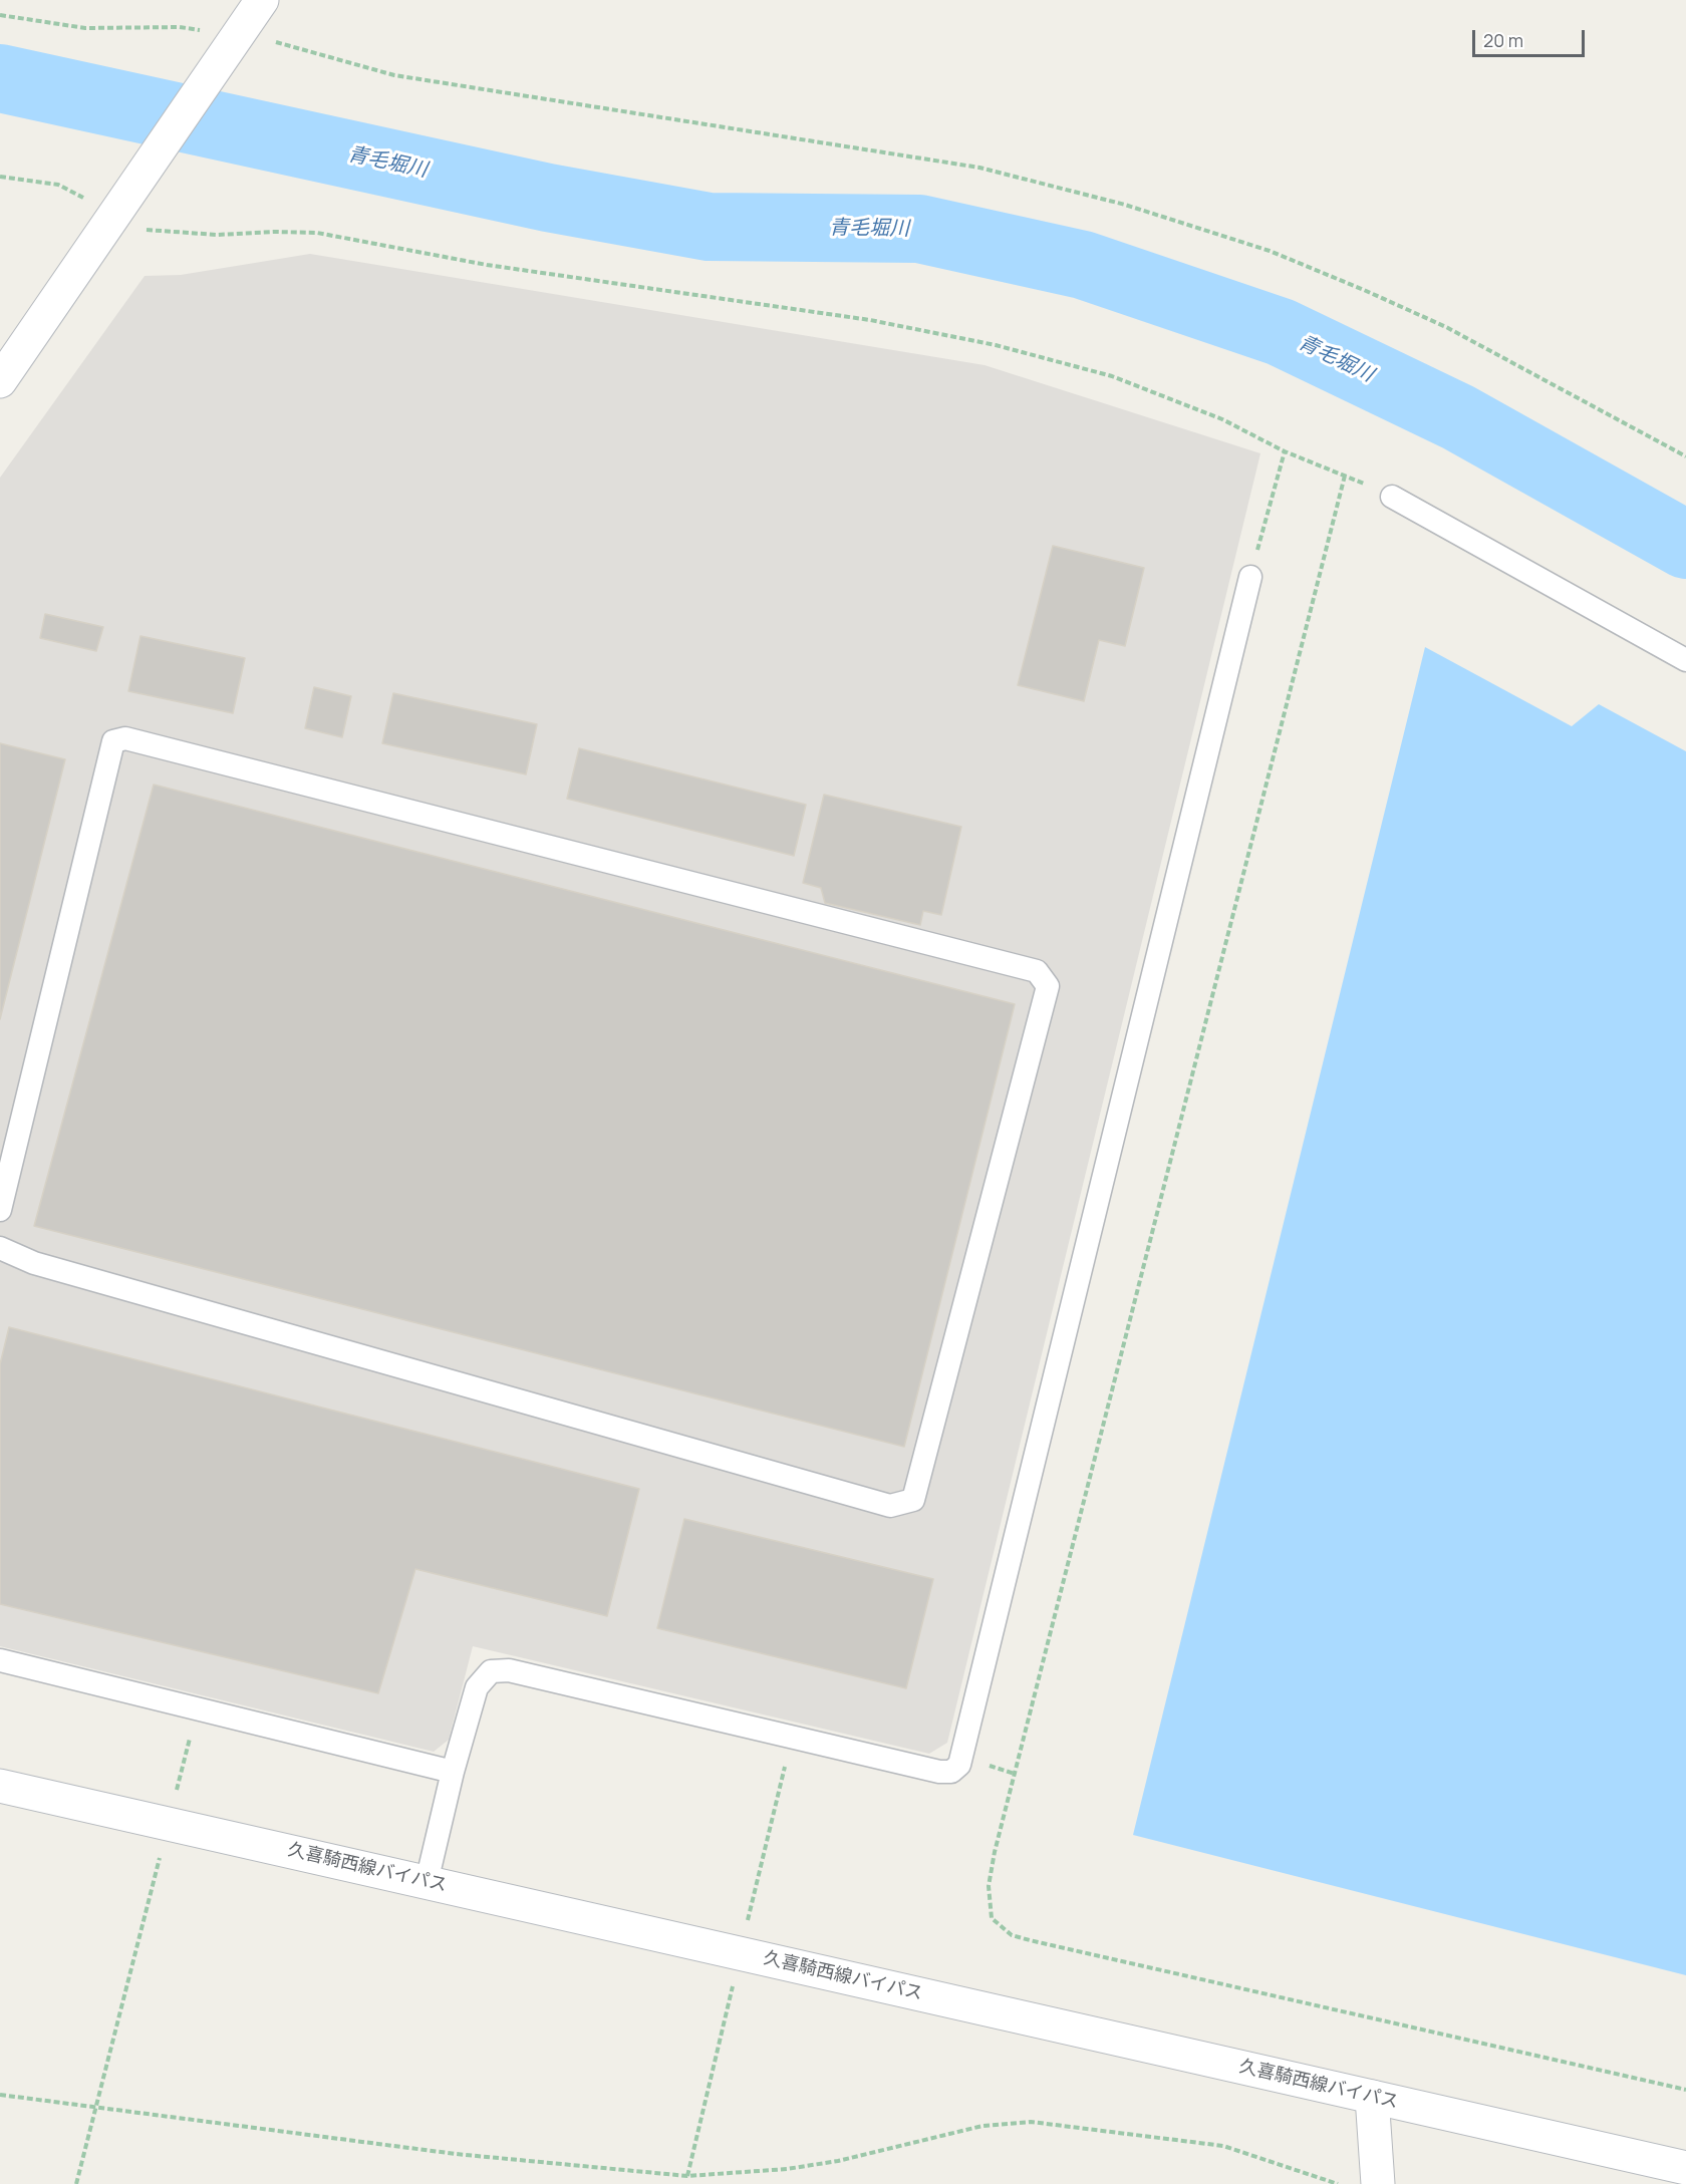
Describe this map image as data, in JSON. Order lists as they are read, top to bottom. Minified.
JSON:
{"streets":{"main road":["久喜騎西線バイパス"]},"water":["青毛堀川"],"scale_bar":"20 m"}
